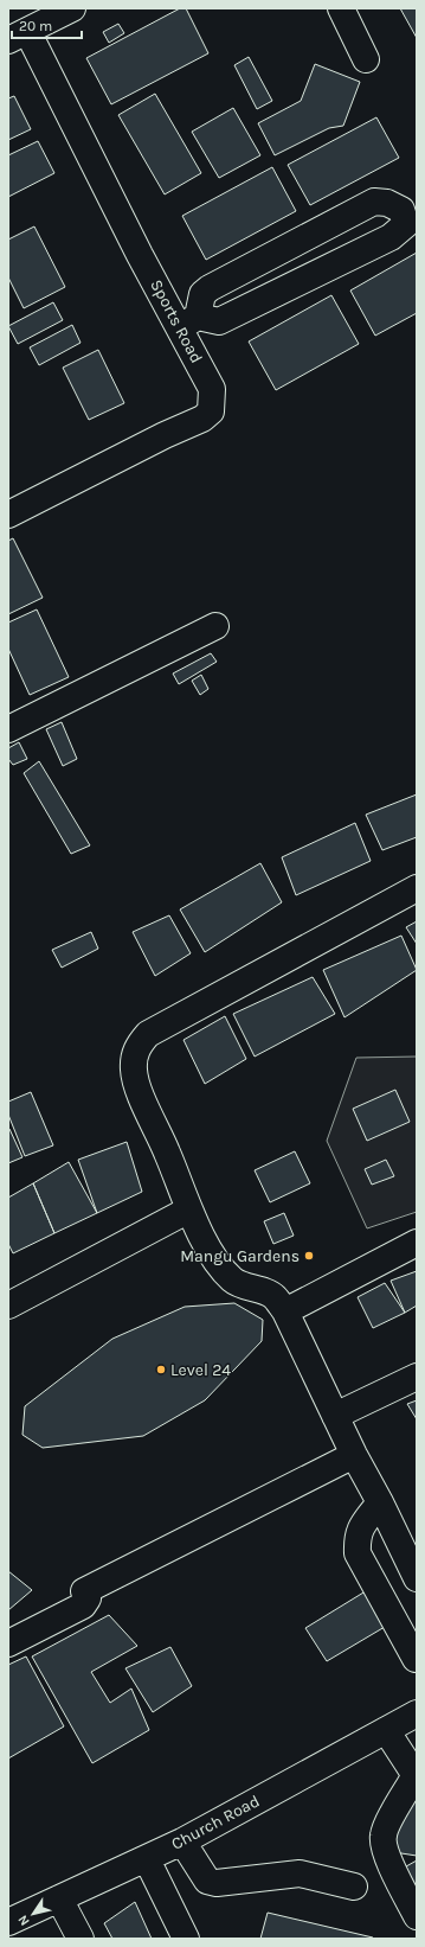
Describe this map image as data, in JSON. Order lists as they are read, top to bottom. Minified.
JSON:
{"streets":{"street":["Sports Road","Church Road"]},"places":["Mangu Gardens","Level 24"],"scale_bar":"20 m","north":"bottom left"}
